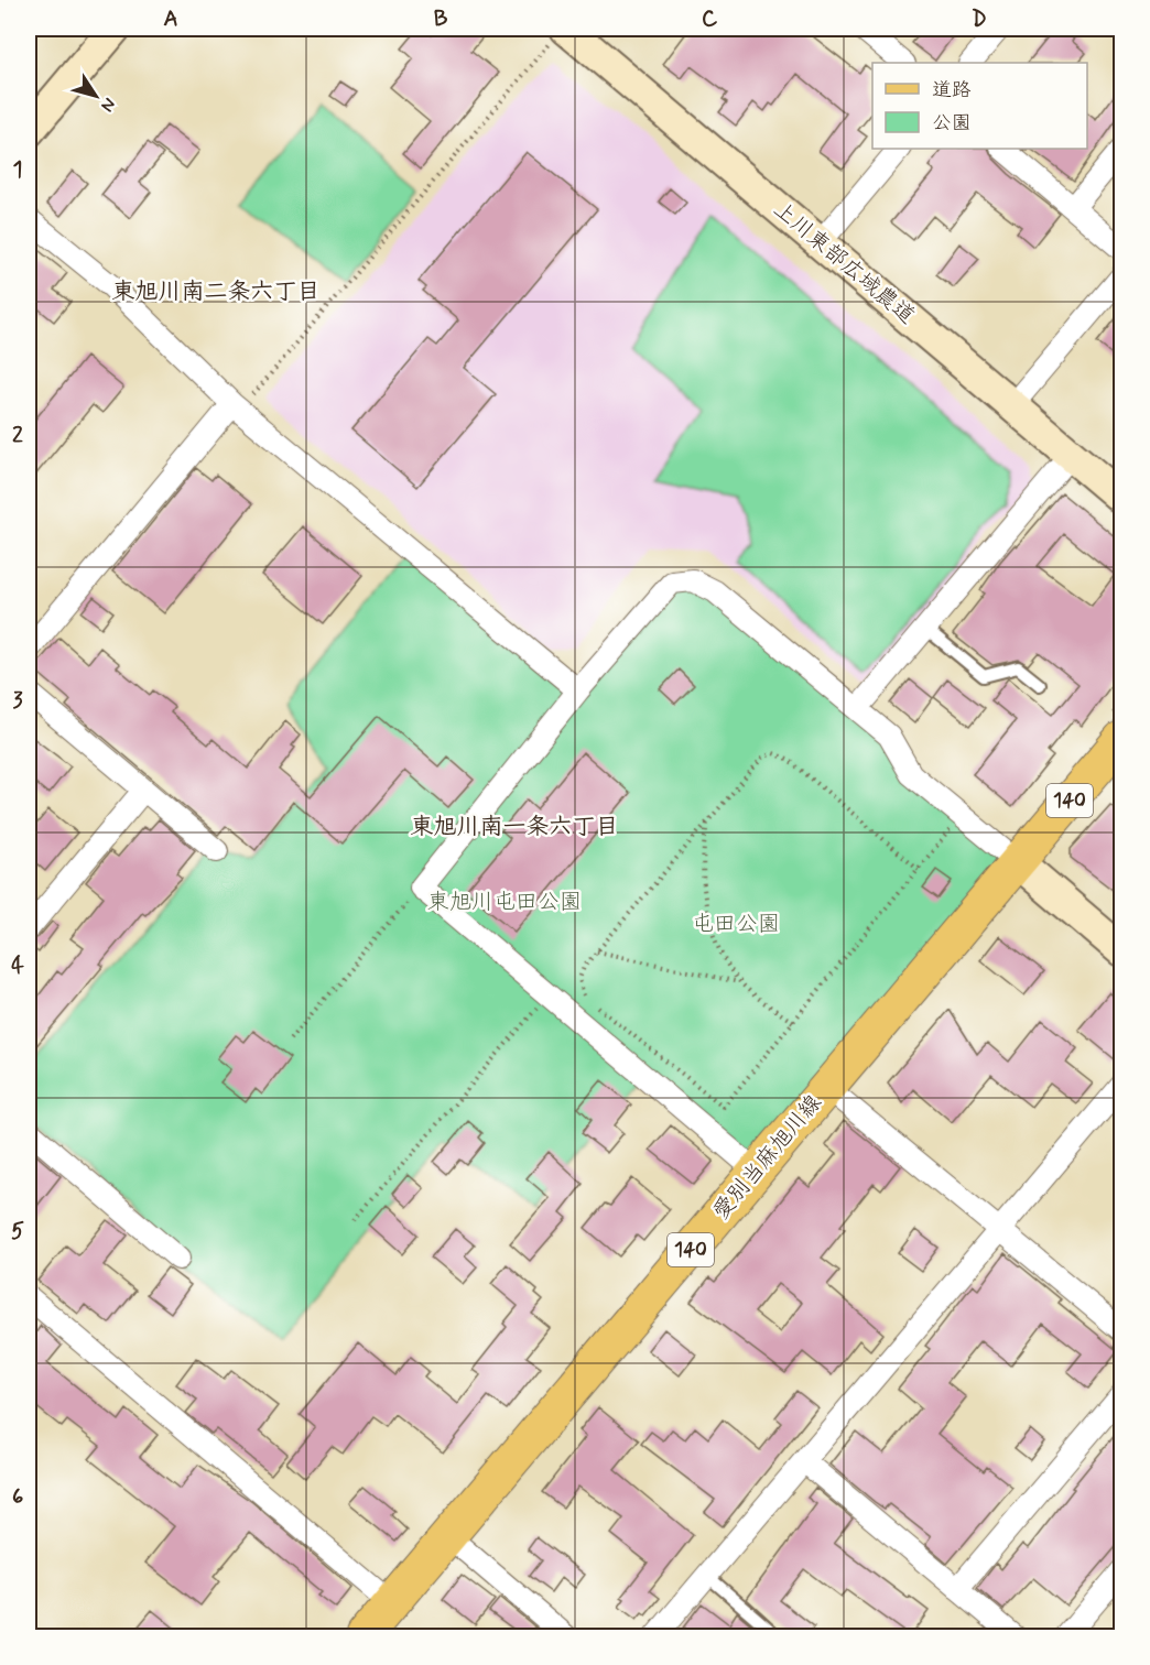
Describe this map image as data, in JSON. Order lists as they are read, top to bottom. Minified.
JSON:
{"streets":{"main road":["140","愛別当麻旭川線"],"street":["上川東部広域農道"]},"districts":["東旭川南二条六丁目","東旭川南一条六丁目"],"parks":["東旭川屯田公園","屯田公園"],"legend":["道路","公園"],"north":"bottom right","grid":{"columns":["A","B","C","D"],"rows":["1","2","3","4","5","6"]}}
